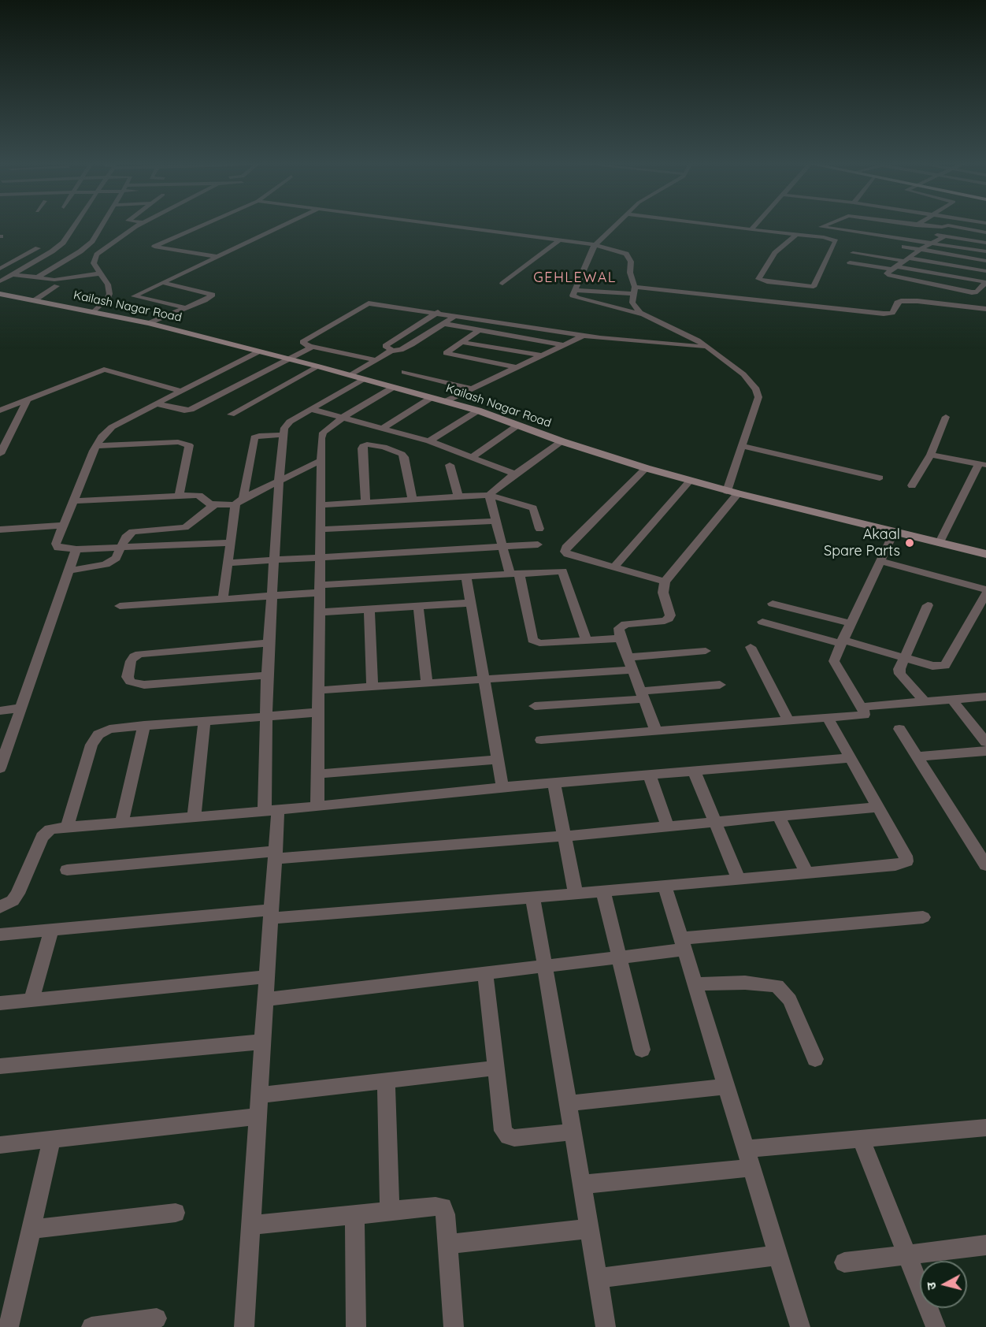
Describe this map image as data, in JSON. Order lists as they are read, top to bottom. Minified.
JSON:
{"streets":{"street":["Kailash Nagar Road"]},"districts":["GEHLEWAL"],"places":["Akaal Spare Parts"],"north":"left"}
